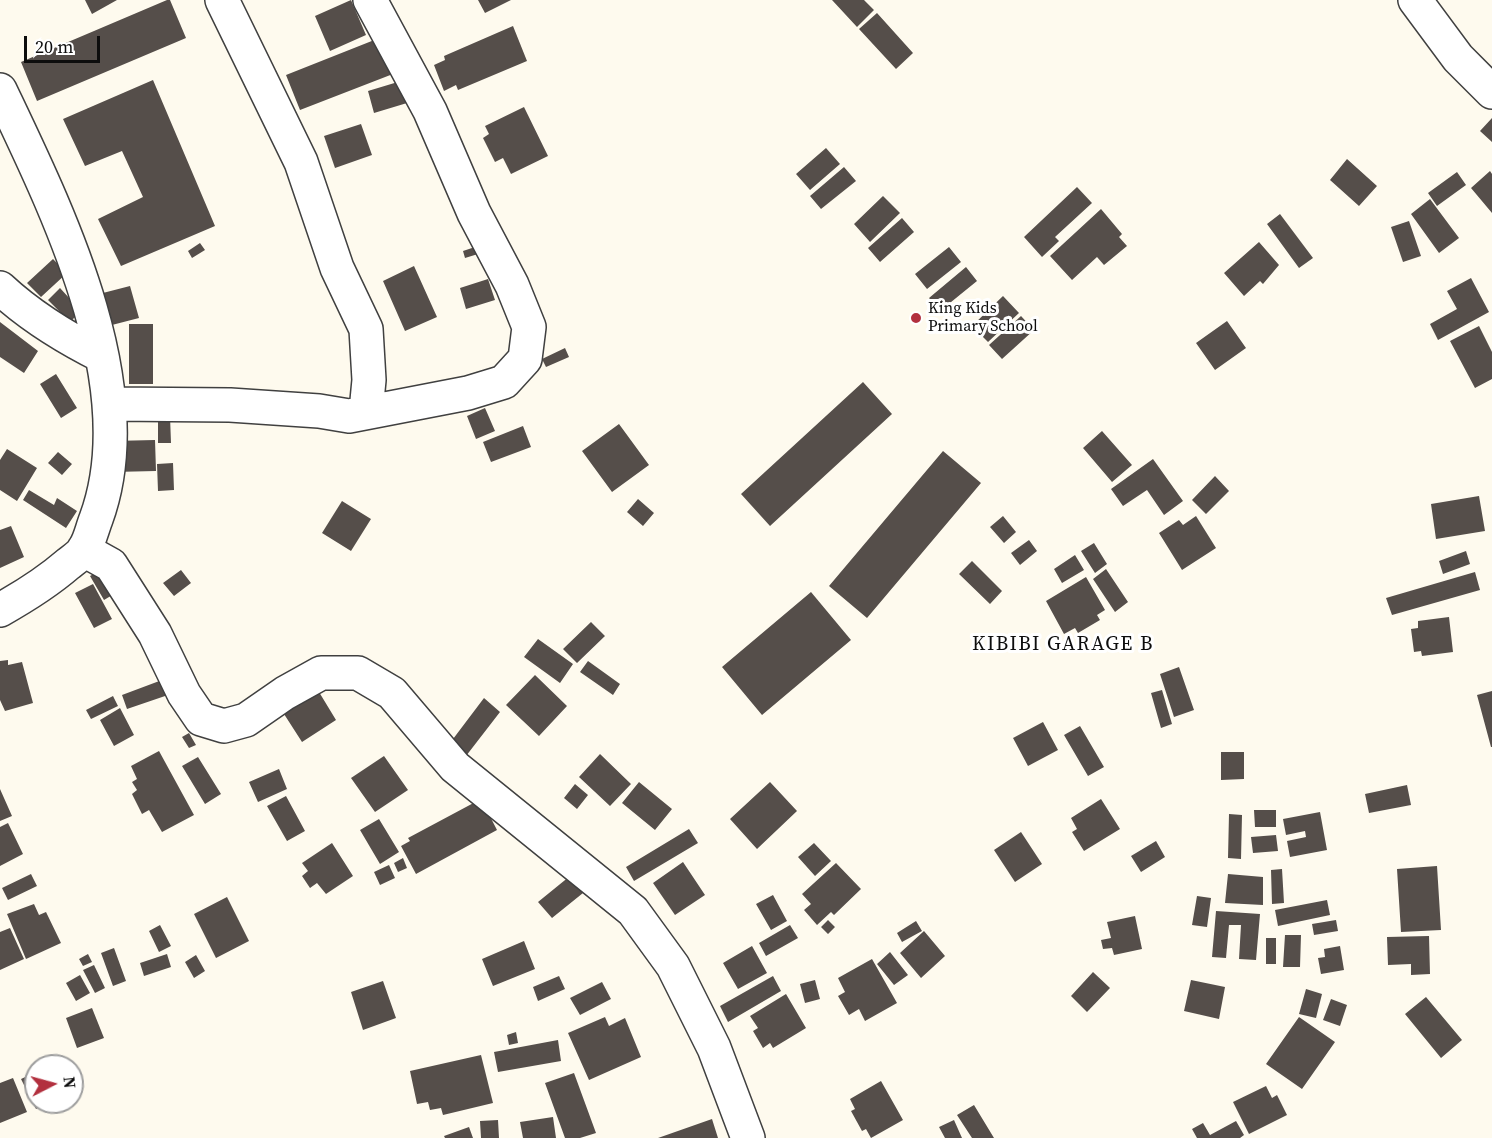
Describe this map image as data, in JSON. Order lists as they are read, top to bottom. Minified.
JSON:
{"districts":["KIBIBI GARAGE B"],"places":["King Kids Primary School"],"scale_bar":"20 m","north":"right"}
